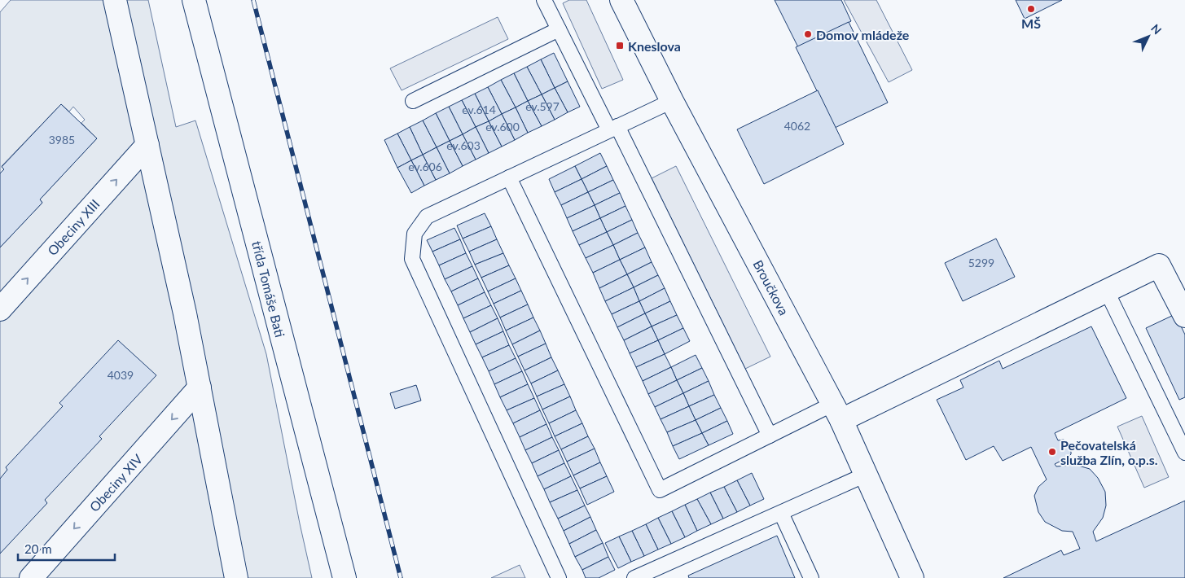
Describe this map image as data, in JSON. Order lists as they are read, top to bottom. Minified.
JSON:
{"streets":{"street":["Obeciny XIII","Broučkova","třída Tomáše Bati","Obeciny XIV"]},"one_way":["Obeciny XIII","Obeciny XIV"],"places":{"other":["MŠ","Domov mládeže","Pečovatelská služba Zlín, o.p.s."],"transit":["Kneslova"]},"house_numbers":["ev.597","ev.614","4062","ev.600","3985","ev.603","ev.606","5299","4039"],"scale_bar":"20 m","north":"top right"}
